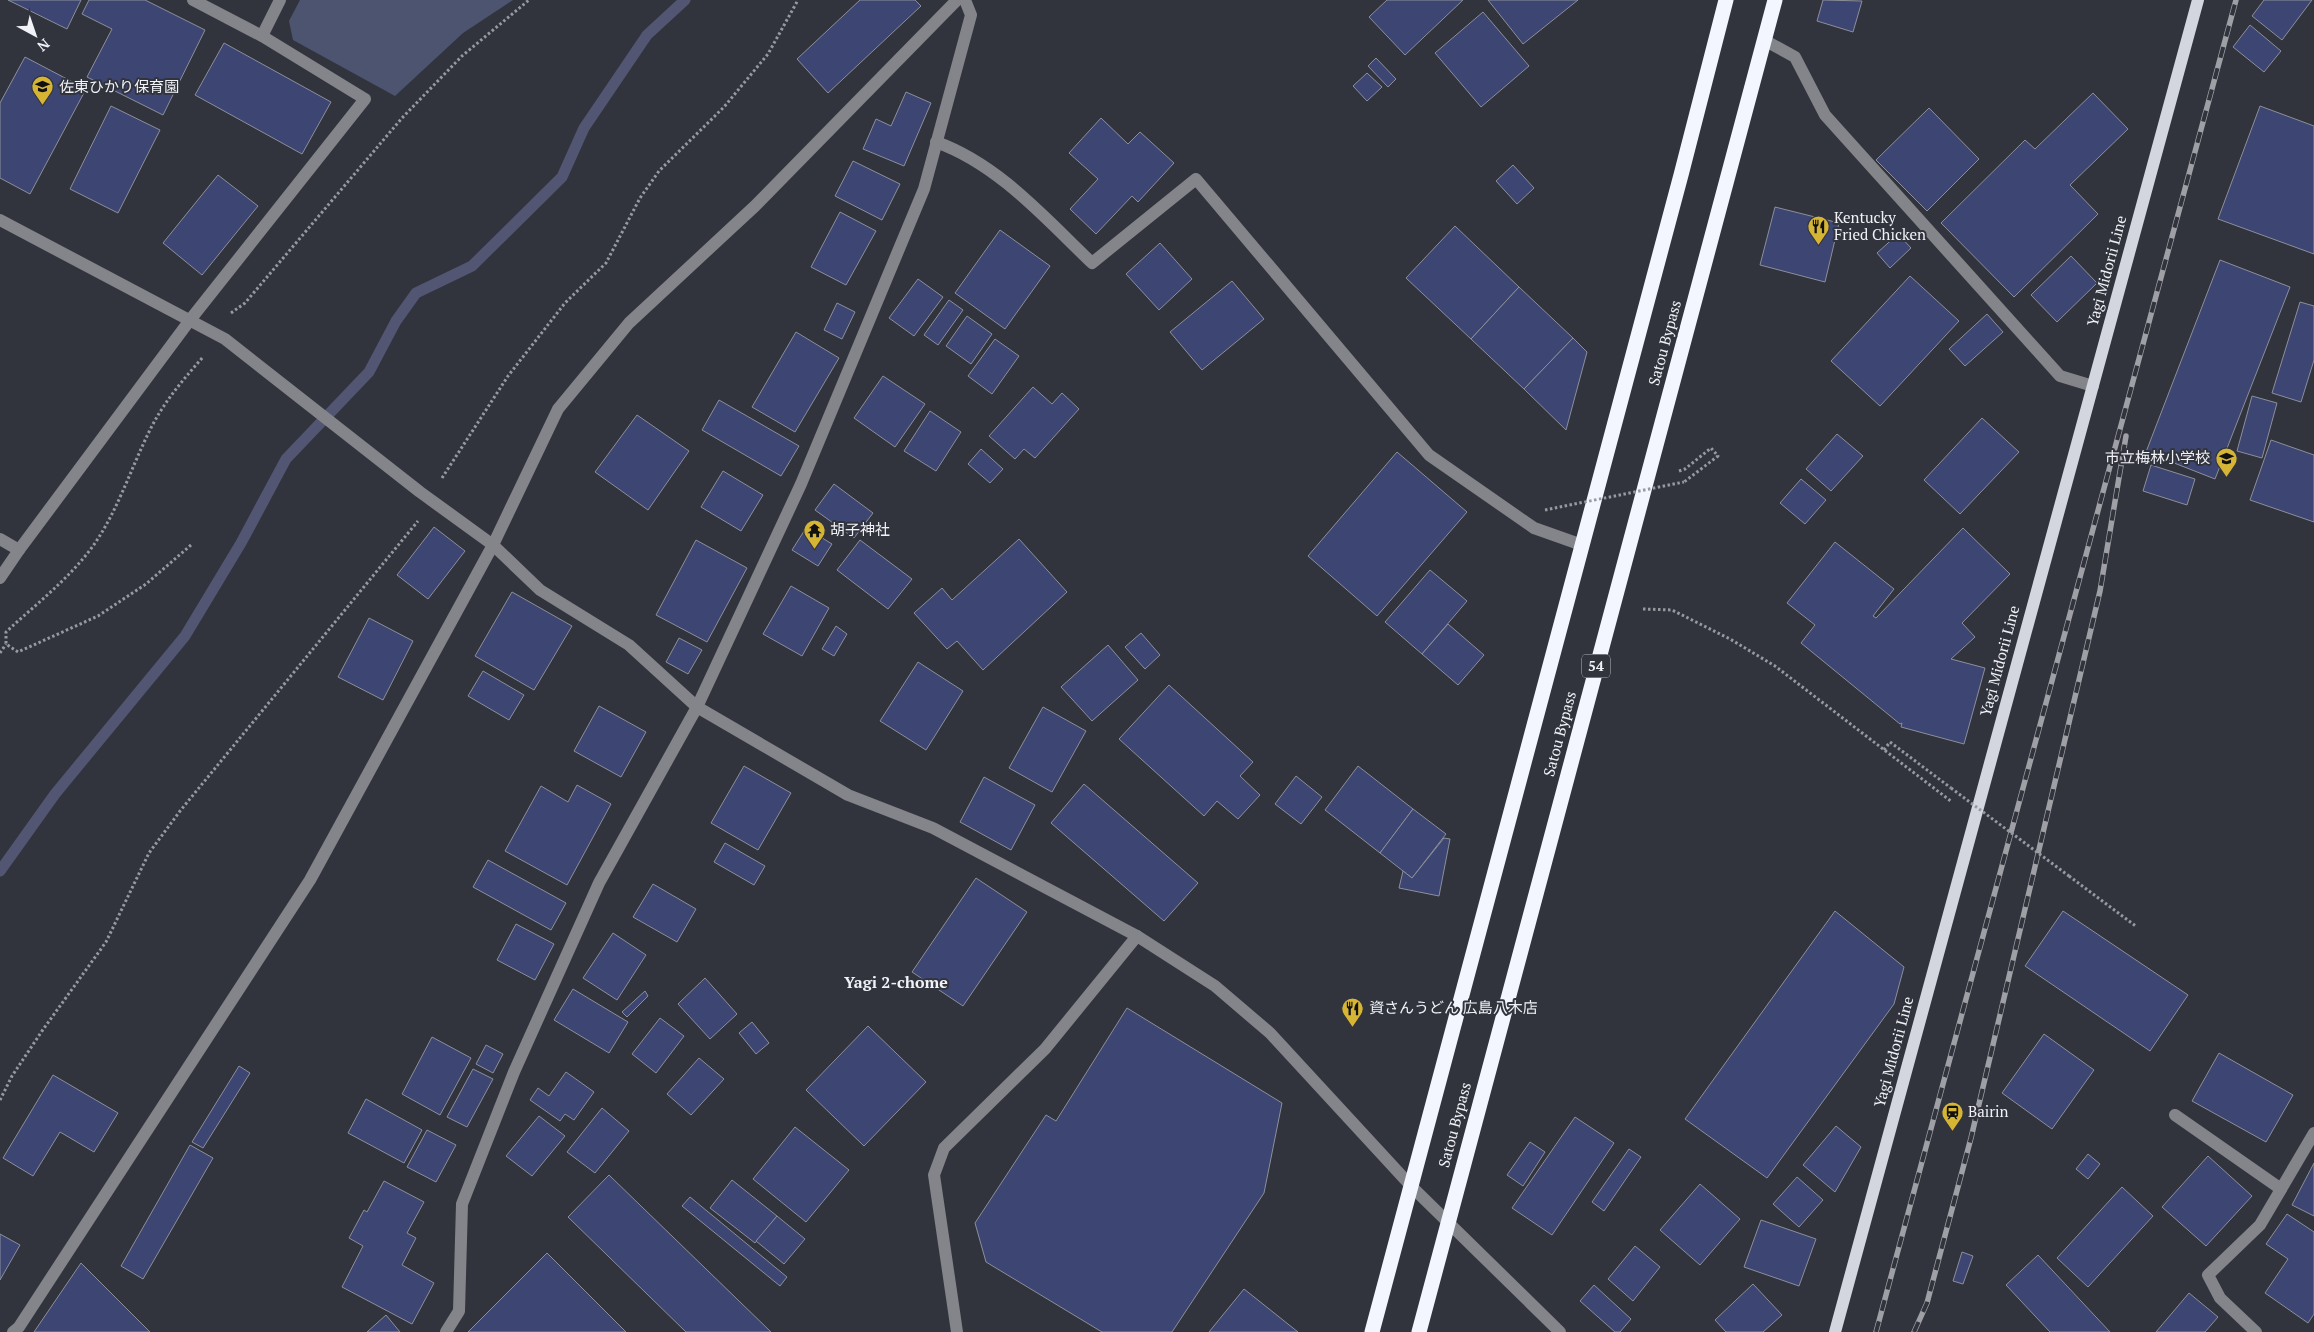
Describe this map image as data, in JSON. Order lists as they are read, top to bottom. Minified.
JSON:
{"streets":{"highway":["Satou Bypass","54"],"main road":["Yagi Midorii Line"]},"districts":["Yagi 2-chome"],"places":{"school or university":["佐東ひかり保育園","市立梅林小学校"],"restaurant":["Kentucky Fried Chicken","資さんうどん 広島八木店"],"temple":["胡子神社"],"station":["Bairin"]},"north":"bottom right"}
